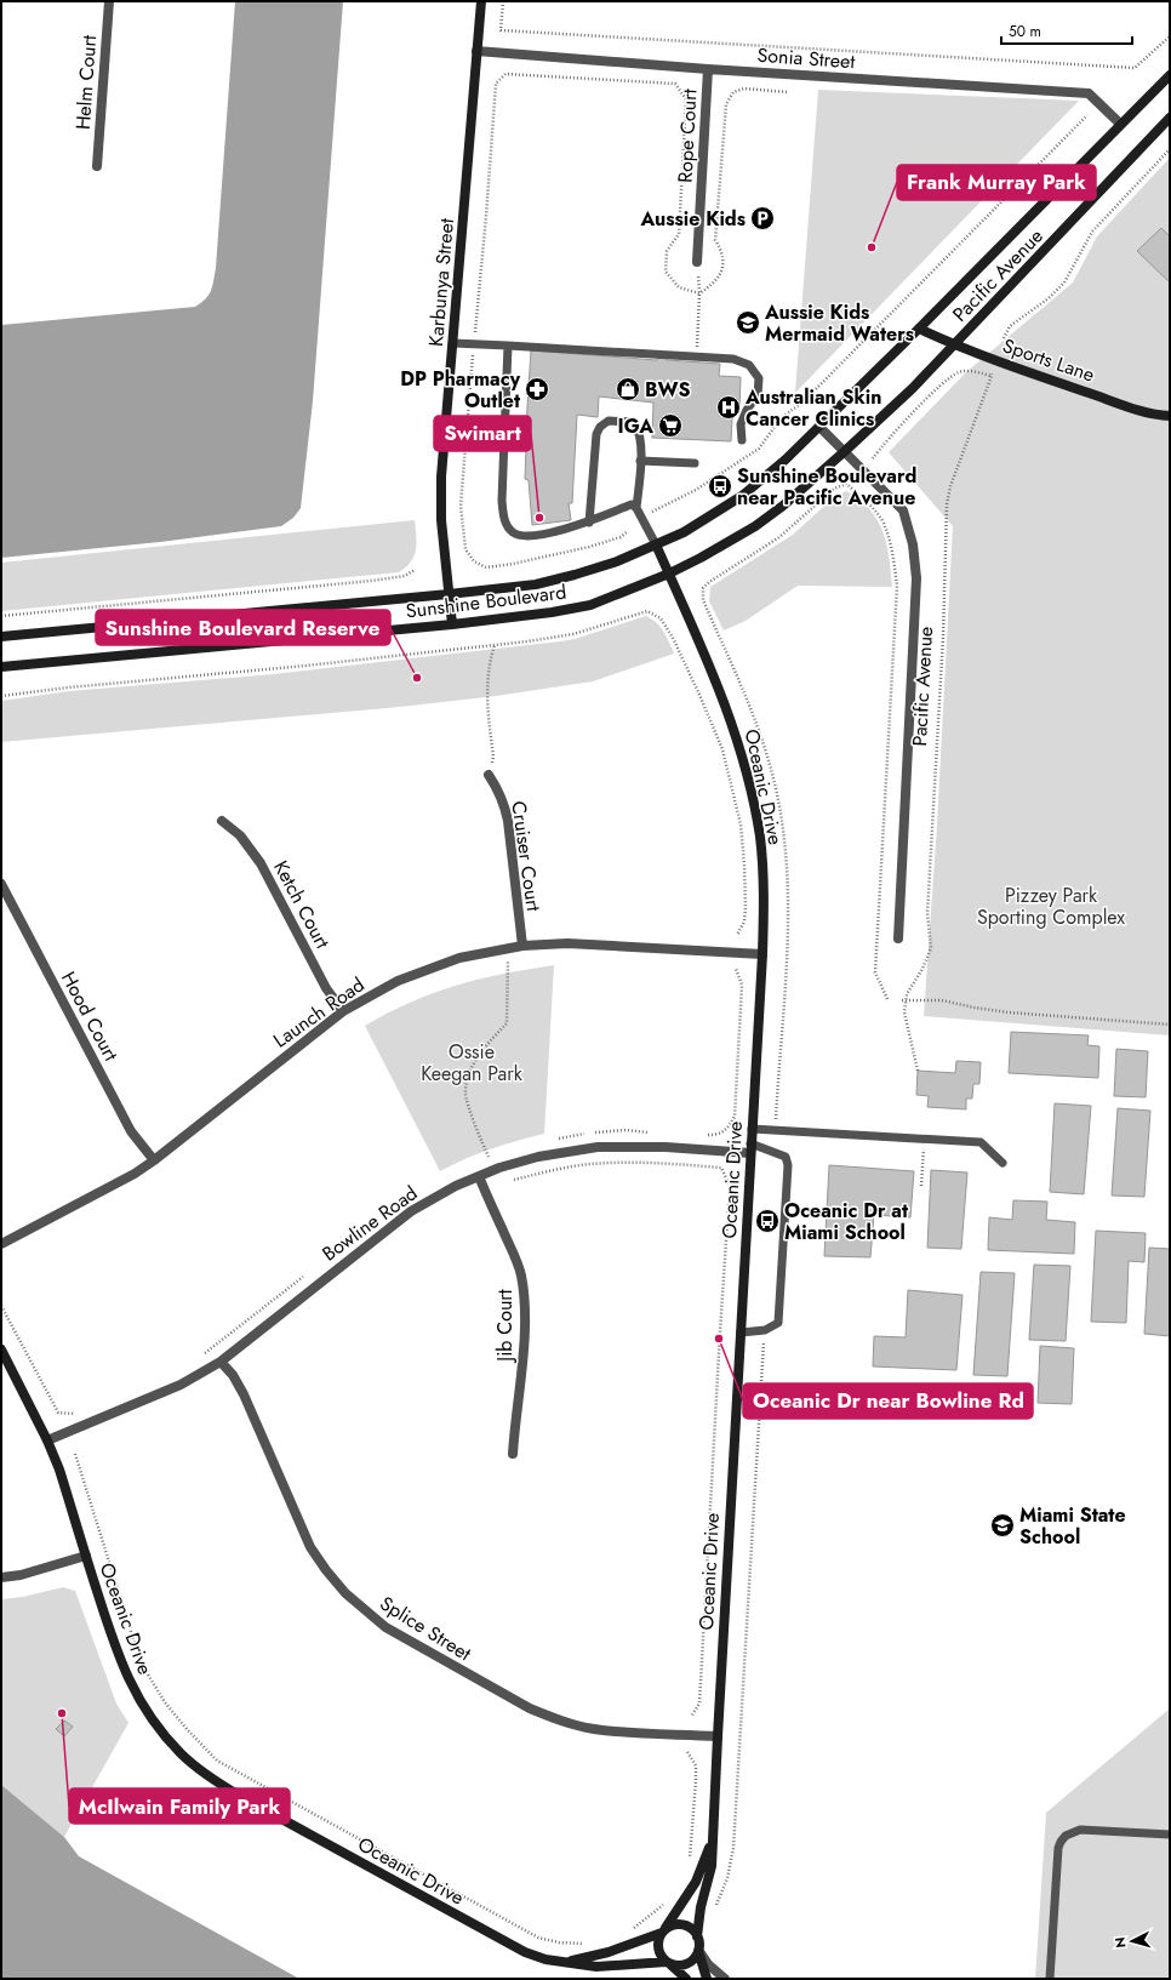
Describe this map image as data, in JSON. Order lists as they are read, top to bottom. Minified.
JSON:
{"streets":{"street":["Sonia Street","Helm Court","Rope Court","Pacific Avenue","Karbunya Street","Sports Lane","Sunshine Boulevard","Oceanic Drive","Cruiser Court","Ketch Court","Launch Road","Hood Court","Bowline Road","Jib Court","Splice Street"]},"crossings":[["Sonia Street","Rope Court"],["Sonia Street","Pacific Avenue"],["Sonia Street","Karbunya Street"],["Pacific Avenue","Sports Lane"],["Pacific Avenue","Sunshine Boulevard"],["Karbunya Street","Sunshine Boulevard"],["Sunshine Boulevard","Oceanic Drive"],["Oceanic Drive","Launch Road"],["Oceanic Drive","Bowline Road"],["Oceanic Drive","Splice Street"],["Cruiser Court","Launch Road"],["Ketch Court","Launch Road"],["Launch Road","Hood Court"],["Bowline Road","Jib Court"],["Bowline Road","Splice Street"]],"parks":["Pizzey Park Sporting Complex","Ossie Keegan Park"],"places":{"parking":["Aussie Kids"],"other":["Frank Murray Park","Swimart","Sunshine Boulevard Reserve","Oceanic Dr near Bowline Rd","McIlwain Family Park"],"school or university":["Aussie Kids Mermaid Waters","Miami State School"],"pharmacy":["DP Pharmacy Outlet"],"shop":["BWS"],"hospital":["Australian Skin Cancer Clinics"],"supermarket":["IGA"],"bus stop":["Sunshine Boulevard near Pacific Avenue","Oceanic Dr at Miami School"]},"scale_bar":"50 m","north":"left"}
